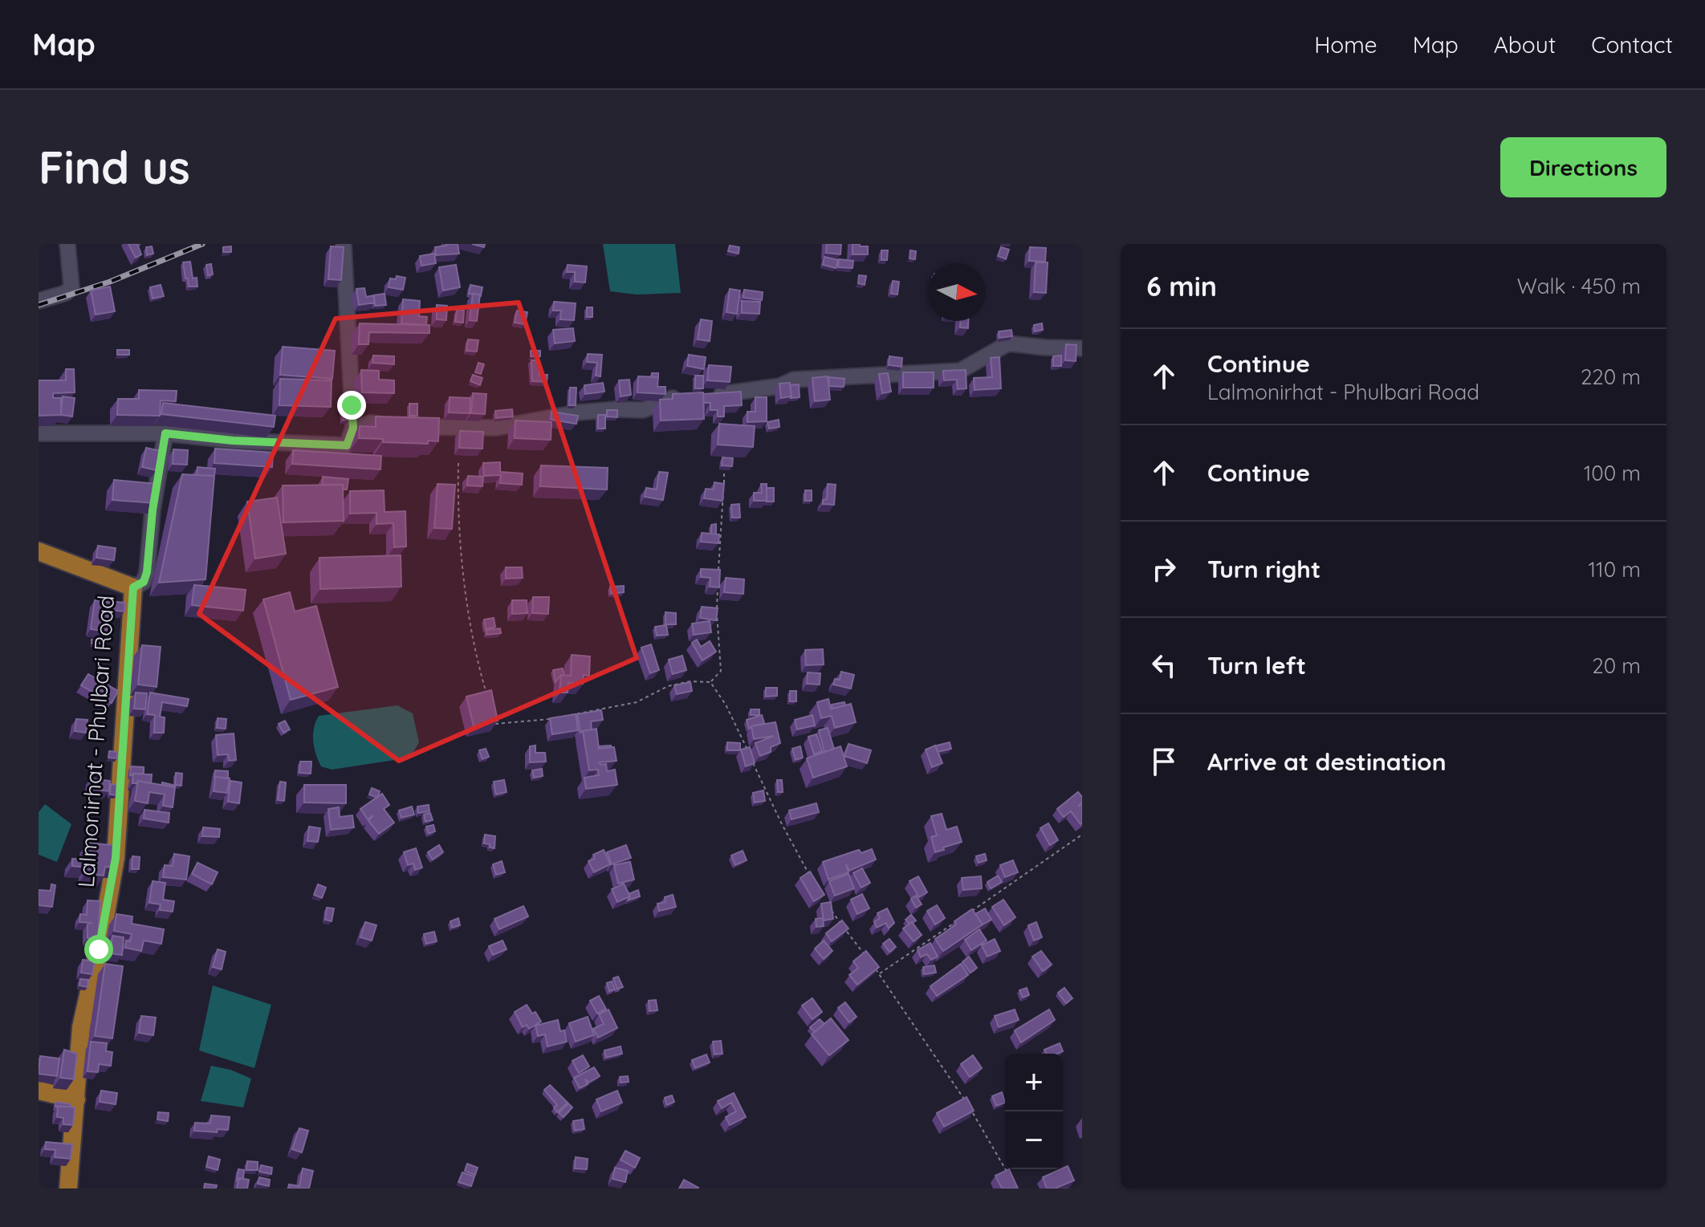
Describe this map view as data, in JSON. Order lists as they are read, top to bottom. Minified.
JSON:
{"streets":{"main road":["Lalmonirhat - Phulbari Road"]},"north":"right","page":{"header":"Map","nav":["Home","Map","About","Contact"],"buttons":"Directions","title":"Find us","heading":["6 min","Walk · 450 m"],"list":[["Continue","Lalmonirhat - Phulbari Road","220 m"],["Continue","100 m"],["Turn right","110 m"],["Turn left","20 m"],"Arrive at destination"],"map_buttons":["+","−"]}}
